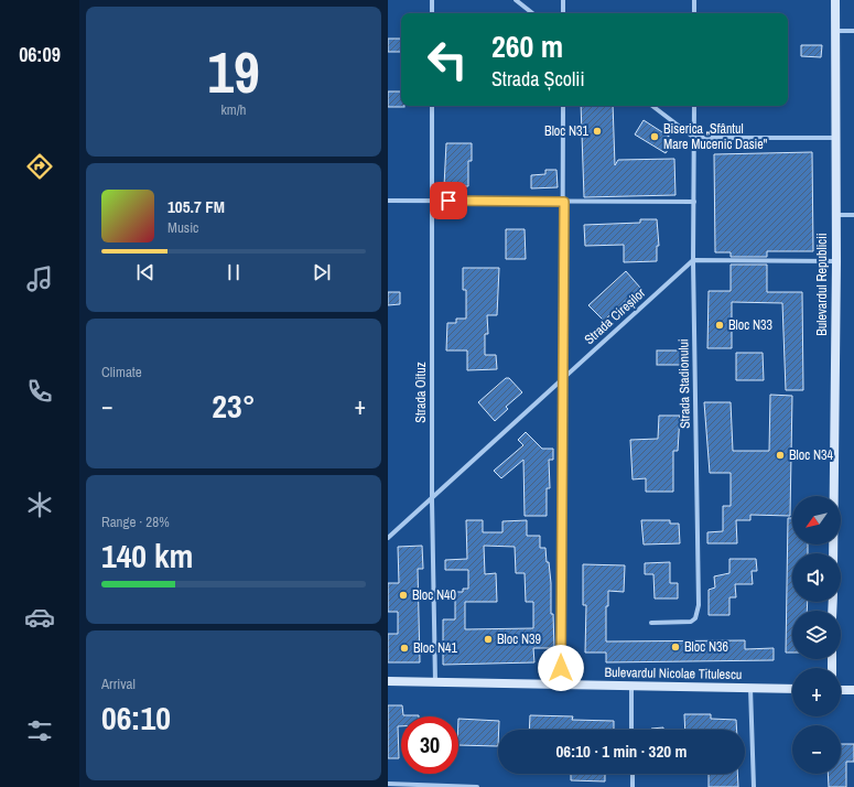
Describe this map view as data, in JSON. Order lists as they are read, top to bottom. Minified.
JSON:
{"streets":{"main road":["Bulevardul Republicii","Bulevardul Nicolae Titulescu"],"street":["Strada Cireșilor","Strada Stadionului","Strada Oituz"]},"crossings":[["Strada Cireșilor","Strada Stadionului"],["Strada Cireșilor","Strada Oituz"],["Strada Oituz","Bulevardul Nicolae Titulescu"]],"places":["Bloc N31","Biserica „Sfântul Mare Mucenic Dasie\"","Bloc N33","Bloc N34","Bloc N40","Bloc N39","Bloc N36","Bloc N41"],"north":"bottom left","page":{"tabs":"06:09","tile":[["19","km/h"],"Climate",["Range · 28%","140 km"],["Arrival","06:10"]],"turn":["260 m","Strada Școlii"],"song":["105.7 FM","Music"],"heat":["−","23°","+"],"map_buttons":["+","−"],"limit":"30","trip":"06:10 · 1 min · 320 m"}}
